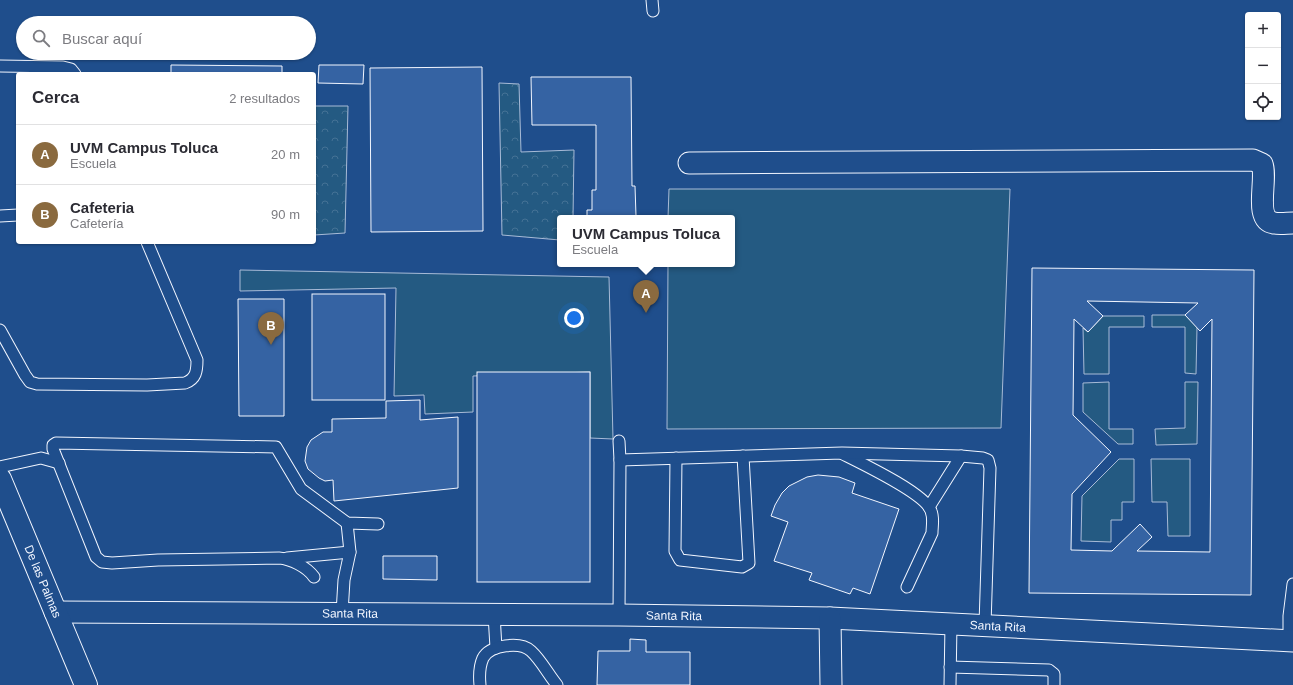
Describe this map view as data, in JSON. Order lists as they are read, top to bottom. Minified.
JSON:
{"streets":{"street":["De las Palmas","Santa Rita"]},"crossings":[["De las Palmas","Santa Rita"]],"page":{"map_buttons":["+","−"],"search":"Buscar aquí","heading":["Cerca","2 resultados"],"list":[{"mark":"A","name":"UVM Campus Toluca","note":"Escuela","value":"20 m"},{"mark":"B","name":"Cafeteria","note":"Cafetería","value":"90 m"}],"popup":["UVM Campus Toluca","Escuela"],"pins":["A","B"]}}
